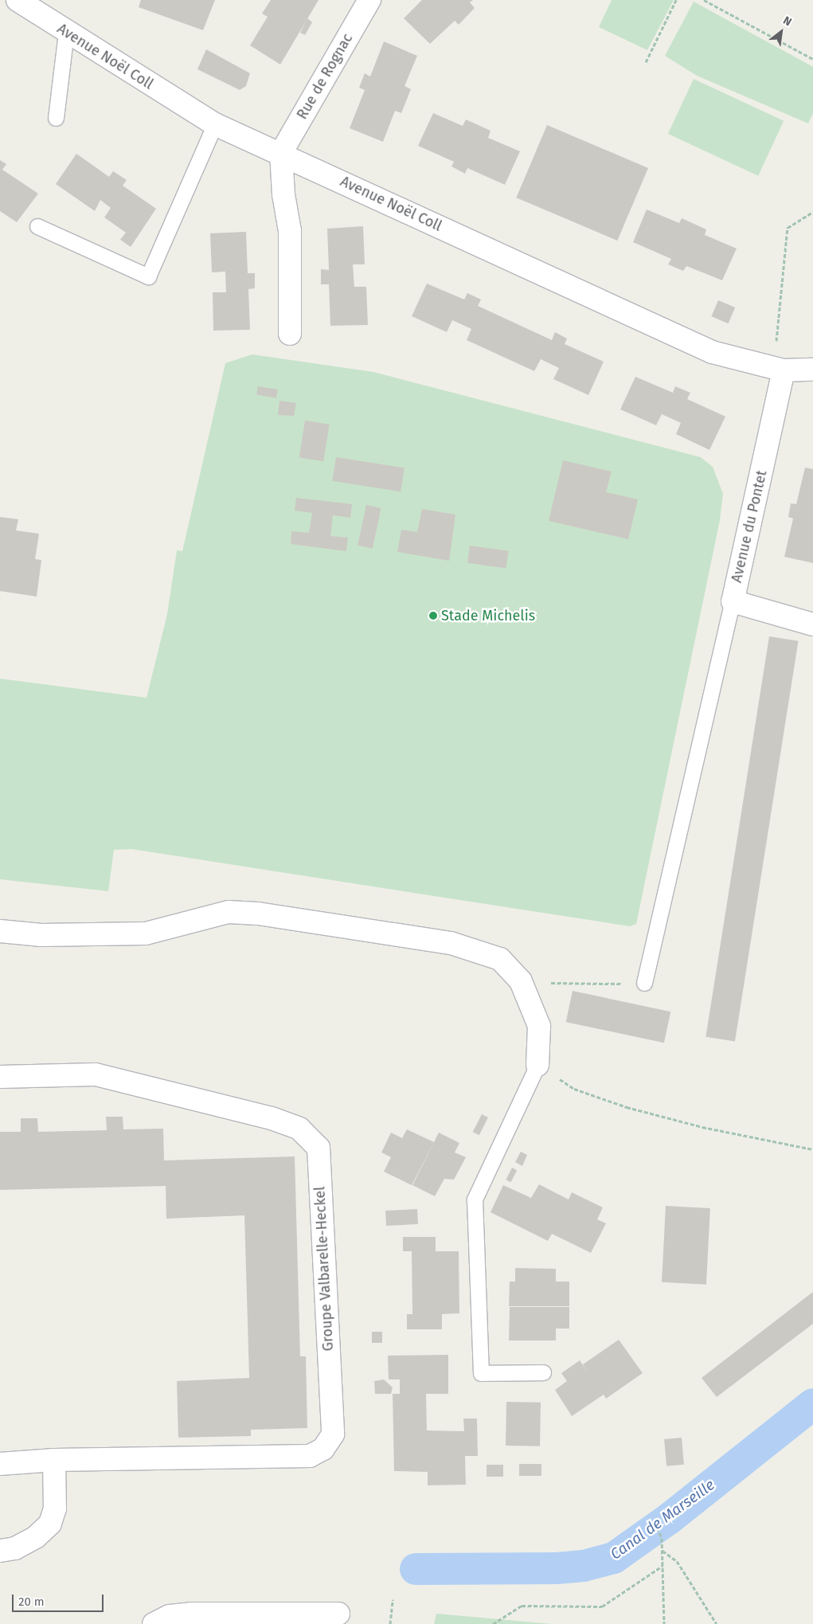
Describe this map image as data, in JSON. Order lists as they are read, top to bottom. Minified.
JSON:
{"streets":{"street":["Avenue Noël Coll","Rue de Rognac","Avenue du Pontet","Groupe Valbarelle-Heckel"]},"crossings":[["Avenue Noël Coll","Rue de Rognac"],["Avenue Noël Coll","Avenue du Pontet"]],"water":["Canal de Marseille"],"places":["Stade Michelis"],"scale_bar":"20 m","north":"top right"}
